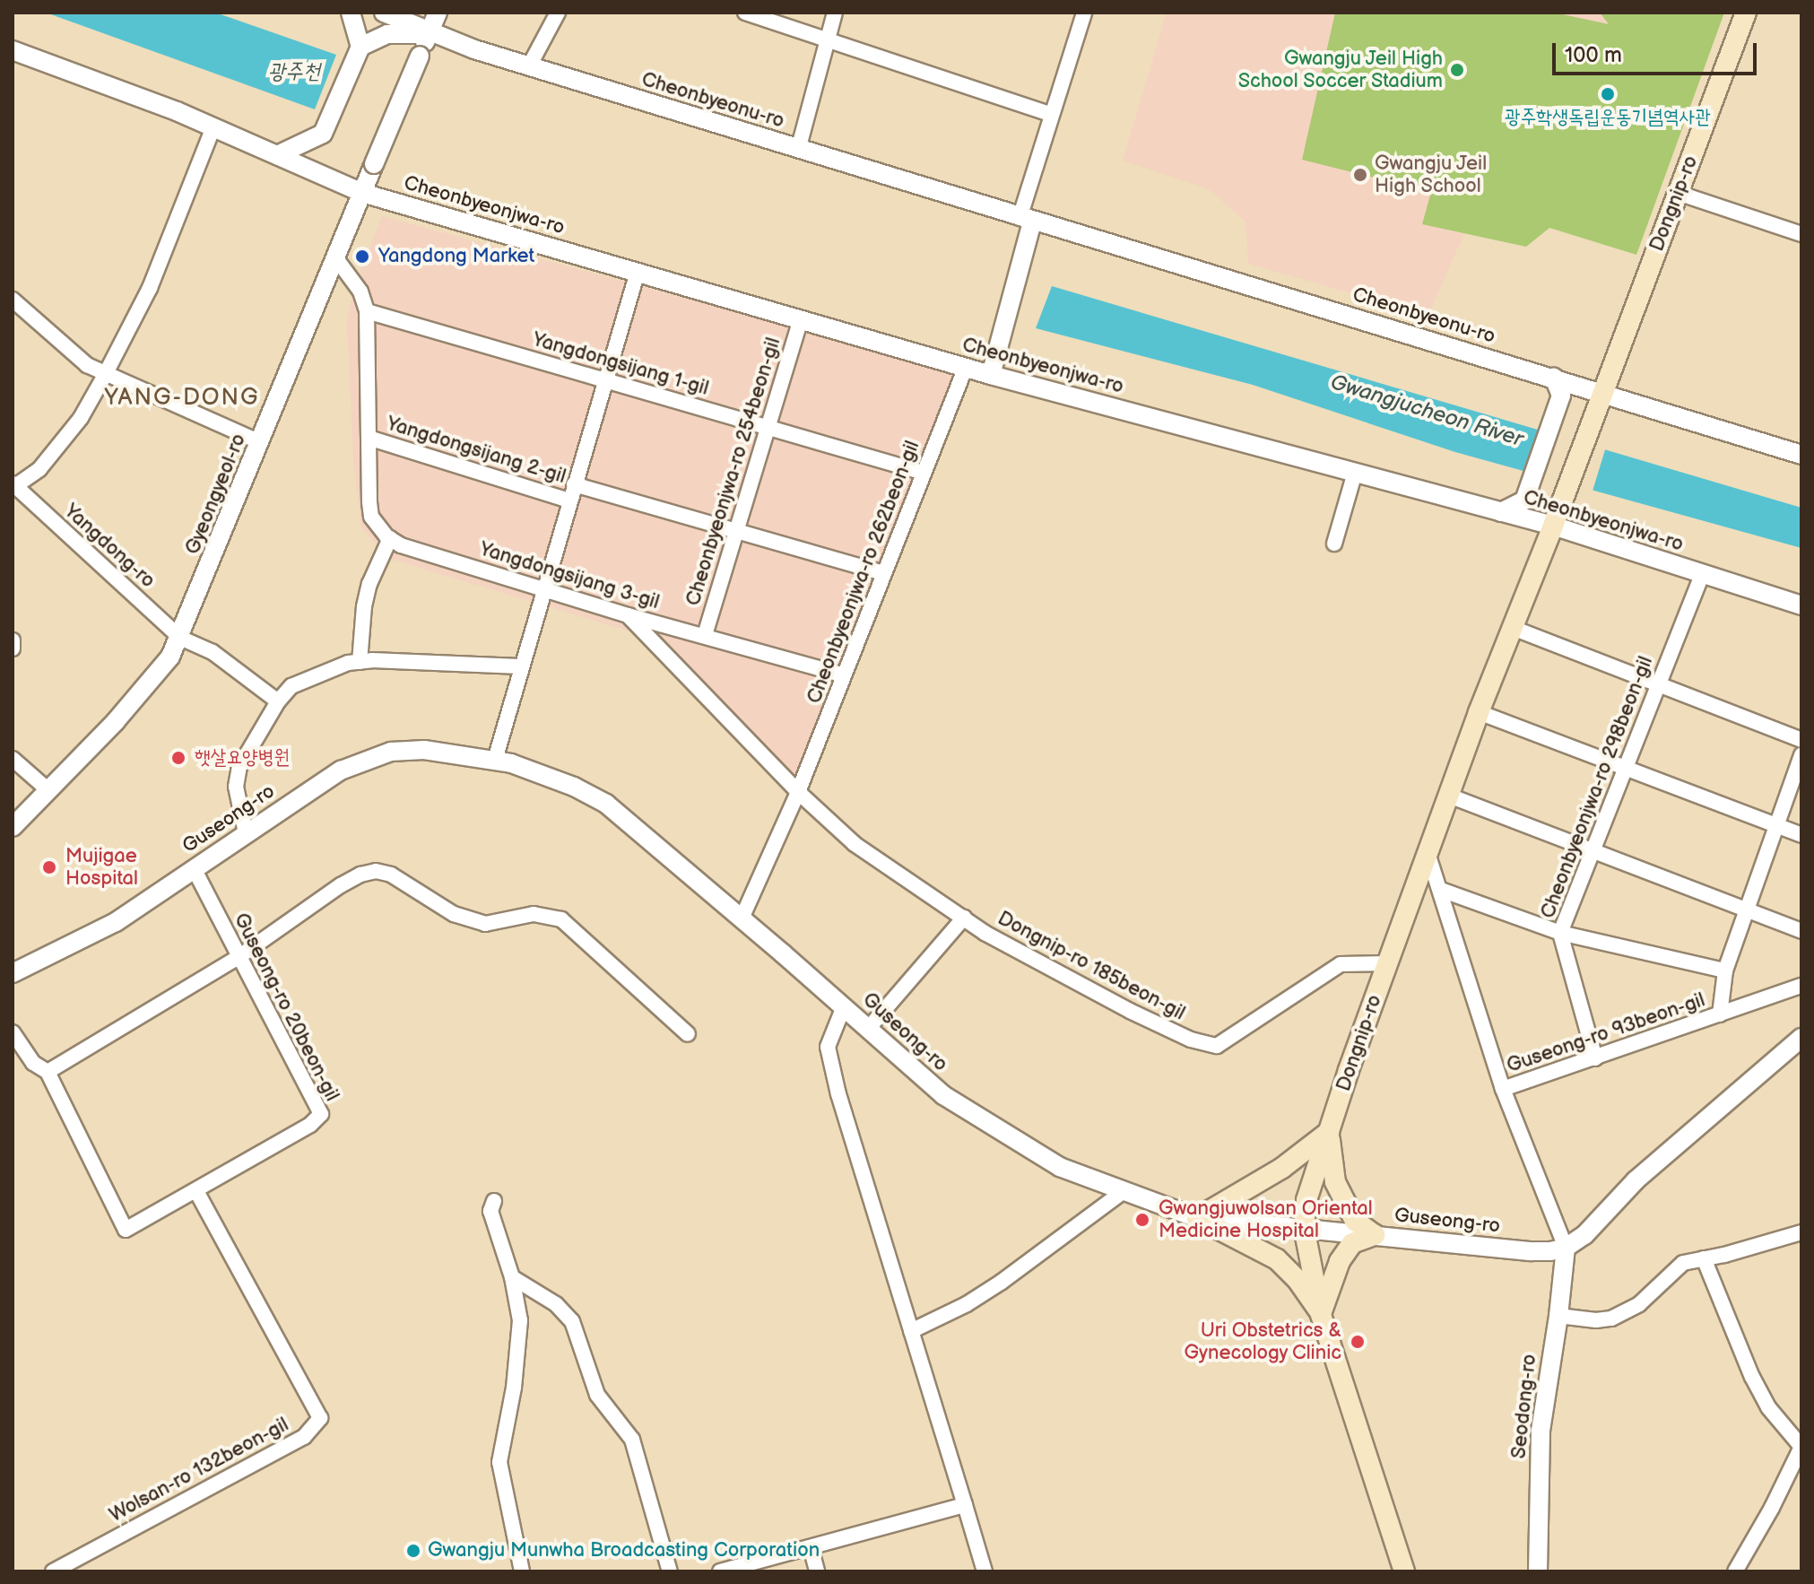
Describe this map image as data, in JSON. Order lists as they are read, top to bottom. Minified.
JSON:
{"streets":{"main road":["Dongnip-ro"],"street":["Cheonbyeonu-ro","Cheonbyeonjwa-ro","Yangdongsijang 1-gil","Yangdongsijang 2-gil","Cheonbyeonjwa-ro 254beon-gil","Gyeongyeol-ro","Yangdong-ro","Cheonbyeonjwa-ro 262beon-gil","Yangdongsijang 3-gil","Cheonbyeonjwa-ro 298beon-gil","Guseong-ro","Dongnip-ro 185beon-gil","Guseong-ro 20beon-gil","Guseong-ro 93beon-gil","Seodong-ro","Wolsan-ro 132beon-gil"]},"crossings":[["Cheonbyeonu-ro","Dongnip-ro"],["Cheonbyeonu-ro","Gyeongyeol-ro"],["Dongnip-ro","Cheonbyeonjwa-ro"],["Dongnip-ro","Guseong-ro"],["Dongnip-ro","Dongnip-ro 185beon-gil"],["Cheonbyeonjwa-ro","Cheonbyeonjwa-ro 254beon-gil"],["Cheonbyeonjwa-ro","Gyeongyeol-ro"],["Cheonbyeonjwa-ro","Cheonbyeonjwa-ro 262beon-gil"],["Cheonbyeonjwa-ro","Cheonbyeonjwa-ro 298beon-gil"],["Yangdongsijang 1-gil","Yangdongsijang 2-gil"],["Yangdongsijang 1-gil","Cheonbyeonjwa-ro 254beon-gil"],["Yangdongsijang 1-gil","Cheonbyeonjwa-ro 262beon-gil"],["Yangdongsijang 2-gil","Cheonbyeonjwa-ro 254beon-gil"],["Yangdongsijang 2-gil","Cheonbyeonjwa-ro 262beon-gil"],["Cheonbyeonjwa-ro 254beon-gil","Yangdongsijang 3-gil"],["Gyeongyeol-ro","Yangdong-ro"],["Cheonbyeonjwa-ro 262beon-gil","Yangdongsijang 3-gil"],["Cheonbyeonjwa-ro 262beon-gil","Guseong-ro"],["Cheonbyeonjwa-ro 262beon-gil","Dongnip-ro 185beon-gil"],["Yangdongsijang 3-gil","Dongnip-ro 185beon-gil"],["Cheonbyeonjwa-ro 298beon-gil","Guseong-ro 93beon-gil"],["Guseong-ro","Guseong-ro 20beon-gil"],["Guseong-ro","Guseong-ro 93beon-gil"],["Guseong-ro","Seodong-ro"],["Guseong-ro 20beon-gil","Wolsan-ro 132beon-gil"],["Guseong-ro 93beon-gil","Seodong-ro"]],"districts":["YANG-DONG"],"water":["광주천","Gwangjucheon River"],"places":["Gwangju Jeil High School Soccer Stadium","광주학생독립운동기념역사관","Gwangju Jeil High School","Yangdong Market","햇살요양병원","Mujigae Hospital","Gwangjuwolsan Oriental Medicine Hospital","Uri Obstetrics & Gynecology Clinic","Gwangju Munwha Broadcasting Corporation"],"scale_bar":"100 m"}
